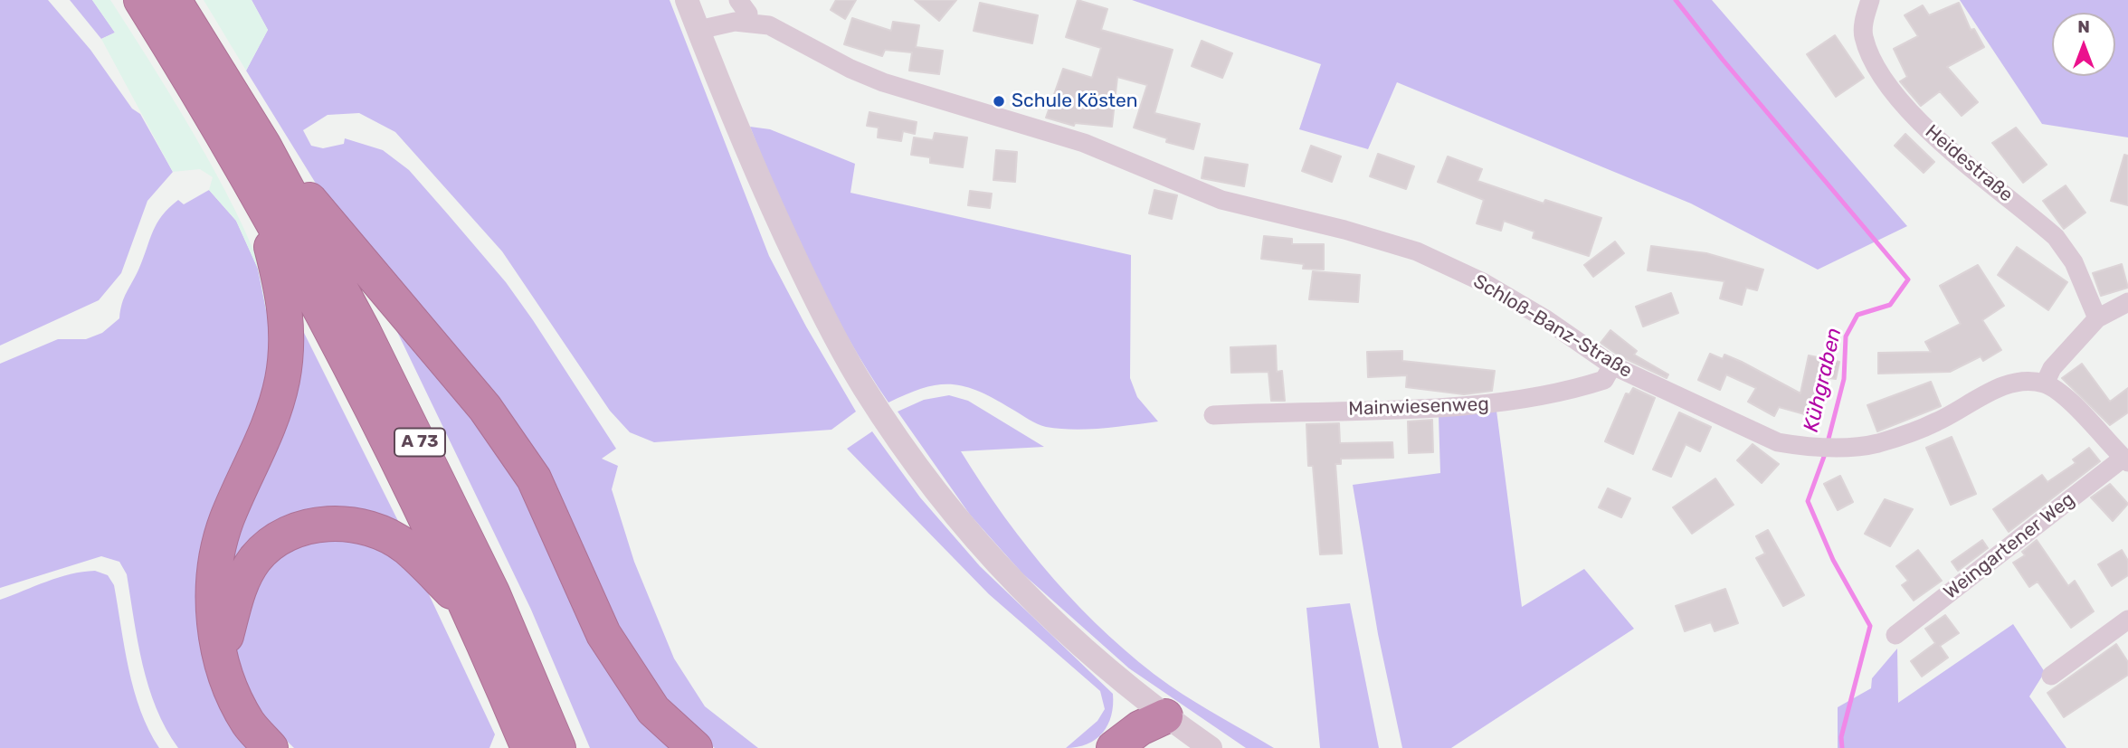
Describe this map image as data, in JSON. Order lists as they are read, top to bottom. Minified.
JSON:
{"streets":{"highway":["A 73"],"street":["Heidestraße","Schloß-Banz-Straße","Mainwiesenweg","Weingartener Weg"]},"crossings":[["Schloß-Banz-Straße","Mainwiesenweg"]],"water":["Kühgraben"],"places":["Schule Kösten"],"north":"top"}
